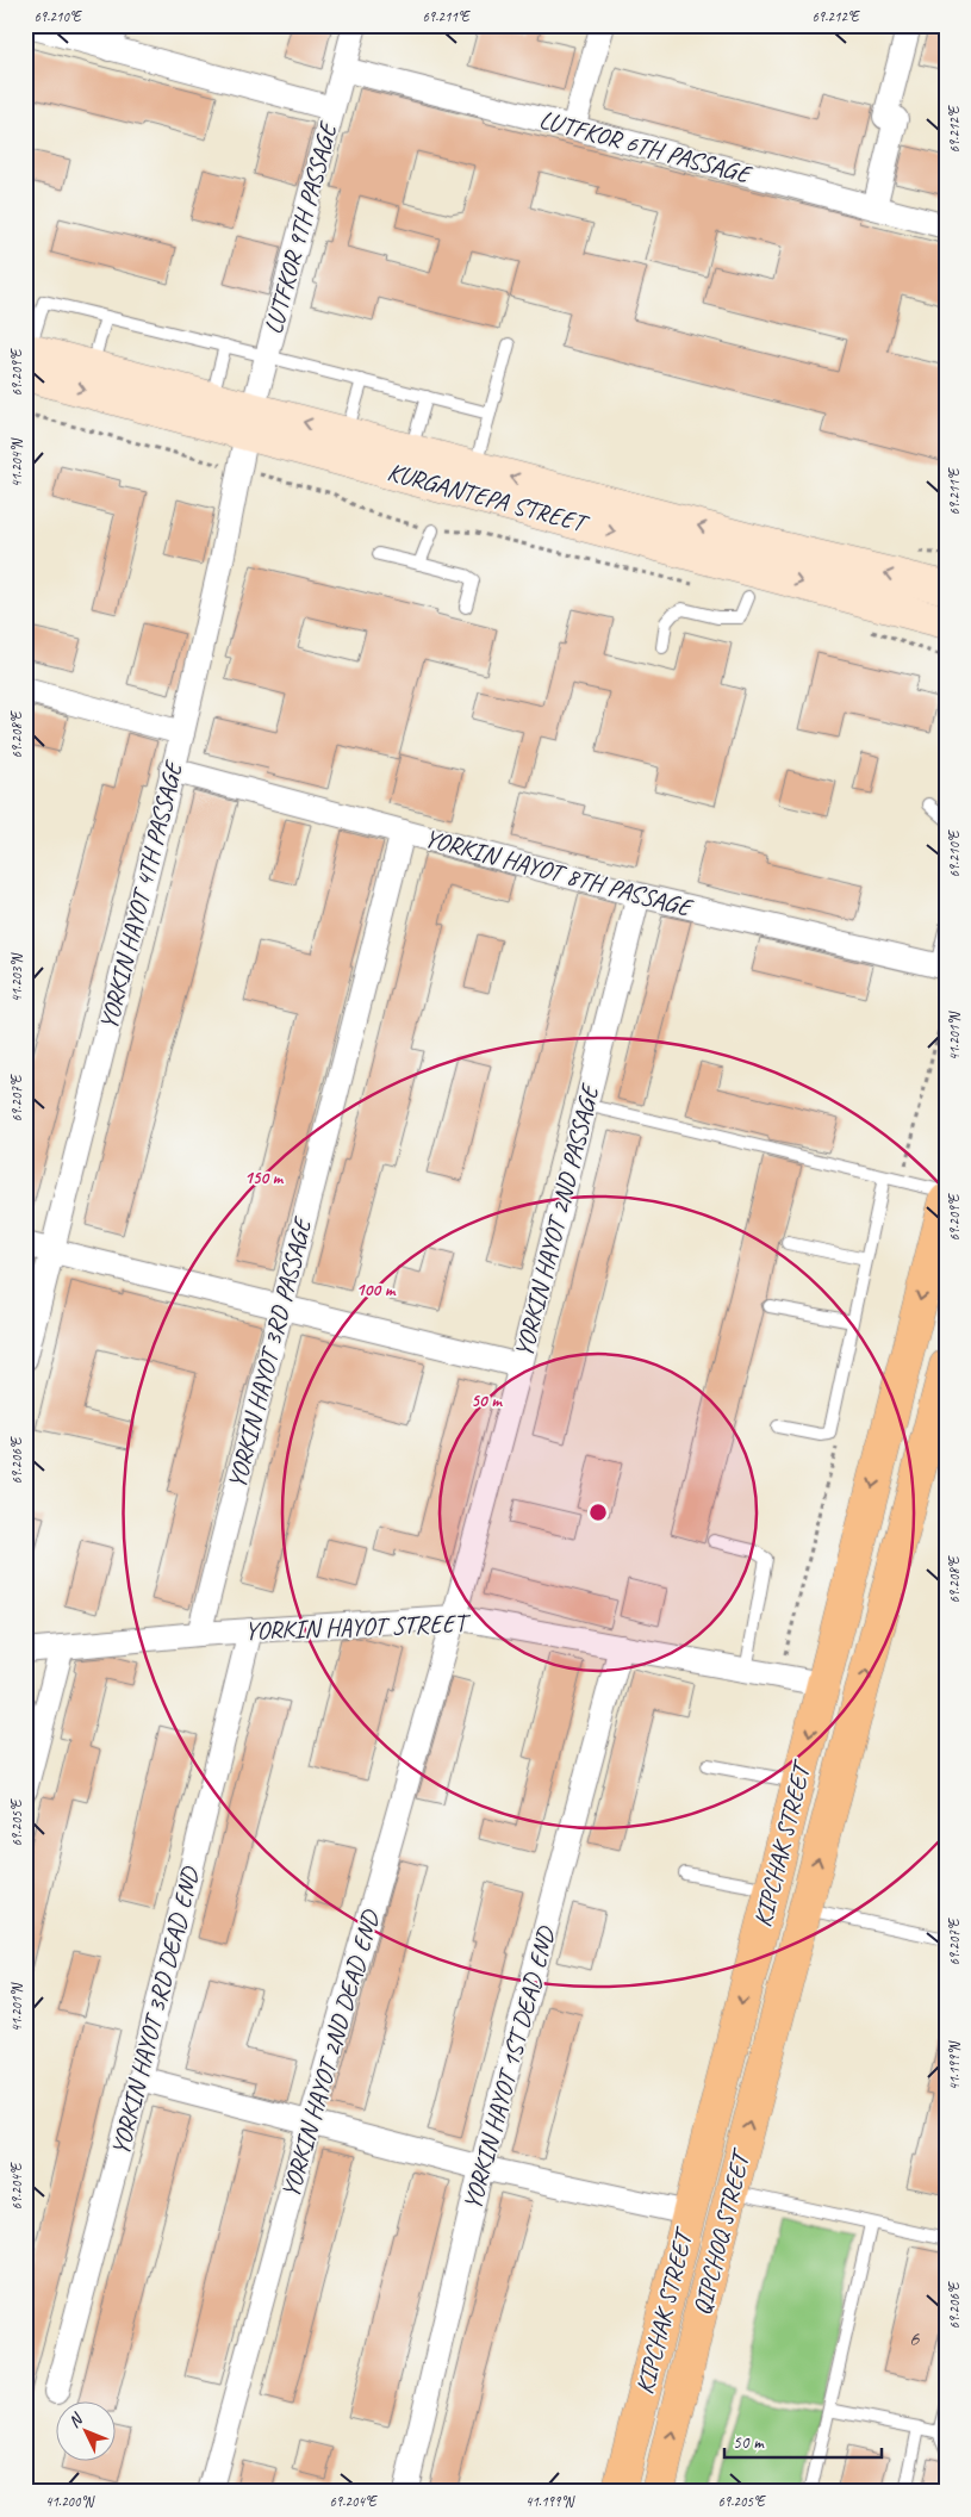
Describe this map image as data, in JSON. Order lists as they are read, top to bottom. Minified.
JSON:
{"streets":{"main road":["KURGANTEPA STREET","KIPCHAK STREET","QIPCHOQ STREET"],"street":["LUTFKOR 6TH PASSAGE","LUTFKOR 9TH PASSAGE","YORKIN HAYOT 8TH PASSAGE","YORKIN HAYOT 4TH PASSAGE","YORKIN HAYOT 2ND PASSAGE","YORKIN HAYOT 3RD PASSAGE","YORKIN HAYOT STREET","YORKIN HAYOT 3RD DEAD END","YORKIN HAYOT 2ND DEAD END","YORKIN HAYOT 1ST DEAD END"]},"crossings":[["LUTFKOR 6TH PASSAGE","LUTFKOR 9TH PASSAGE"],["LUTFKOR 9TH PASSAGE","KURGANTEPA STREET"],["LUTFKOR 9TH PASSAGE","YORKIN HAYOT 4TH PASSAGE"],["KURGANTEPA STREET","YORKIN HAYOT 4TH PASSAGE"],["YORKIN HAYOT 8TH PASSAGE","YORKIN HAYOT 4TH PASSAGE"],["YORKIN HAYOT 8TH PASSAGE","YORKIN HAYOT 2ND PASSAGE"],["YORKIN HAYOT 8TH PASSAGE","YORKIN HAYOT 3RD PASSAGE"],["YORKIN HAYOT 2ND PASSAGE","YORKIN HAYOT STREET"],["YORKIN HAYOT 2ND PASSAGE","YORKIN HAYOT 2ND DEAD END"],["YORKIN HAYOT 3RD PASSAGE","YORKIN HAYOT STREET"],["YORKIN HAYOT STREET","KIPCHAK STREET"],["YORKIN HAYOT STREET","YORKIN HAYOT 3RD DEAD END"],["YORKIN HAYOT STREET","YORKIN HAYOT 2ND DEAD END"],["YORKIN HAYOT STREET","YORKIN HAYOT 1ST DEAD END"],["KIPCHAK STREET","QIPCHOQ STREET"]],"one_way":["QIPCHOQ STREET"],"house_numbers":["6"],"scale_bar":"50 m","north":"top left","coordinates":["69.210°E","69.211°E","69.212°E","69.209°E","41.204°N","69.208°E","41.203°N","41.201°N","69.207°E","69.206°E","69.205°E","41.199°N","69.204°E","41.200°N"],"rings":["150 m","100 m","50 m"]}
